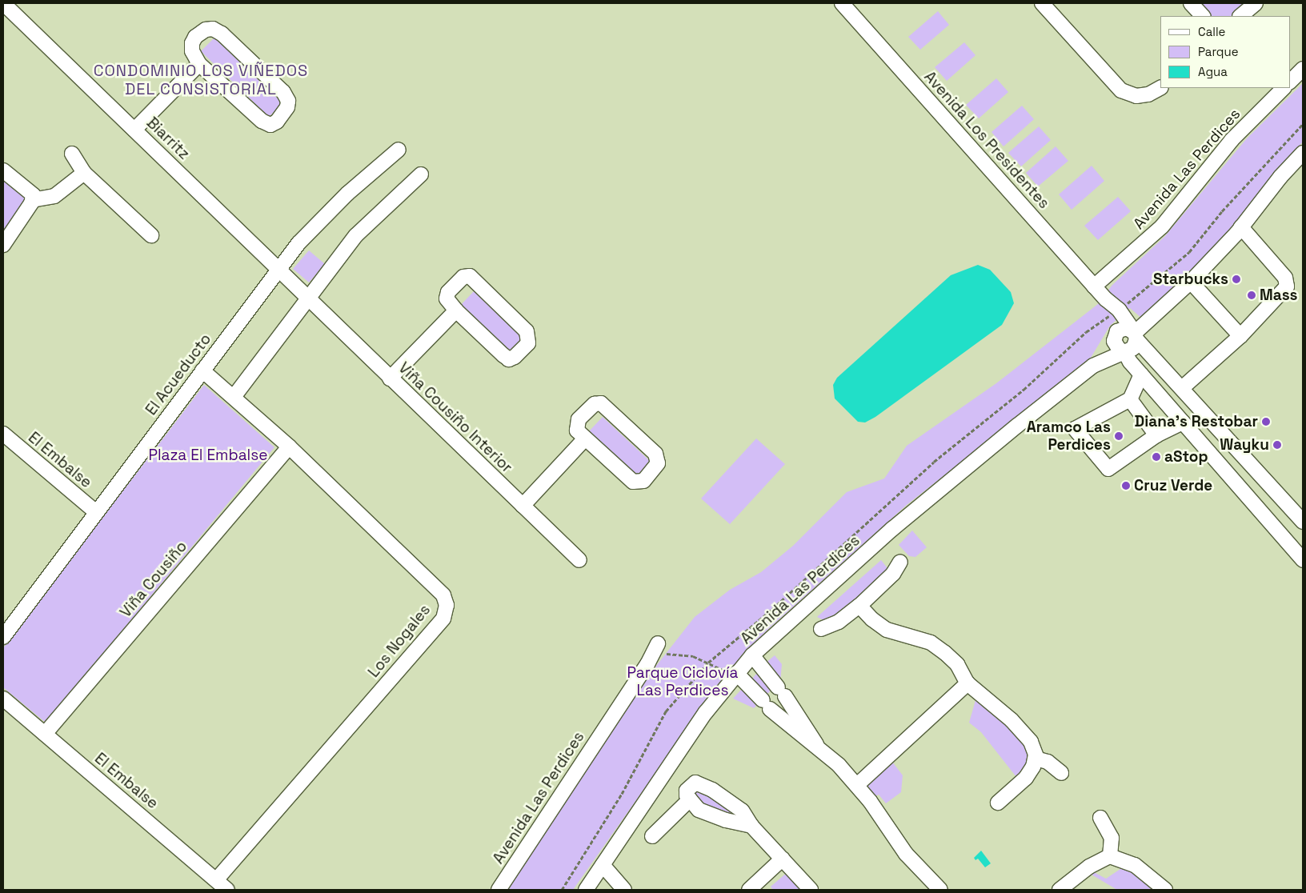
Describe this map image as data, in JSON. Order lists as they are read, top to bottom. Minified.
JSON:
{"streets":{"street":["Biarritz","Avenida Los Presidentes","Avenida Las Perdices","El Acueducto","Viña Cousiño Interior","El Embalse","Viña Cousiño","Los Nogales"]},"crossings":[["Biarritz","El Acueducto"],["Biarritz","Viña Cousiño Interior"],["Avenida Los Presidentes","Avenida Las Perdices"],["El Acueducto","El Embalse"],["El Acueducto","Los Nogales"],["El Embalse","Viña Cousiño"],["El Embalse","Los Nogales"],["Viña Cousiño","Los Nogales"]],"districts":["CONDOMINIO LOS VIÑEDOS DEL CONSISTORIAL"],"parks":["Plaza El Embalse","Parque Ciclovía Las Perdices"],"places":["Starbucks","Mass","Diana’s Restobar","Aramco Las Perdices","Wayku","aStop","Cruz Verde"],"legend":["Calle","Parque","Agua"]}
